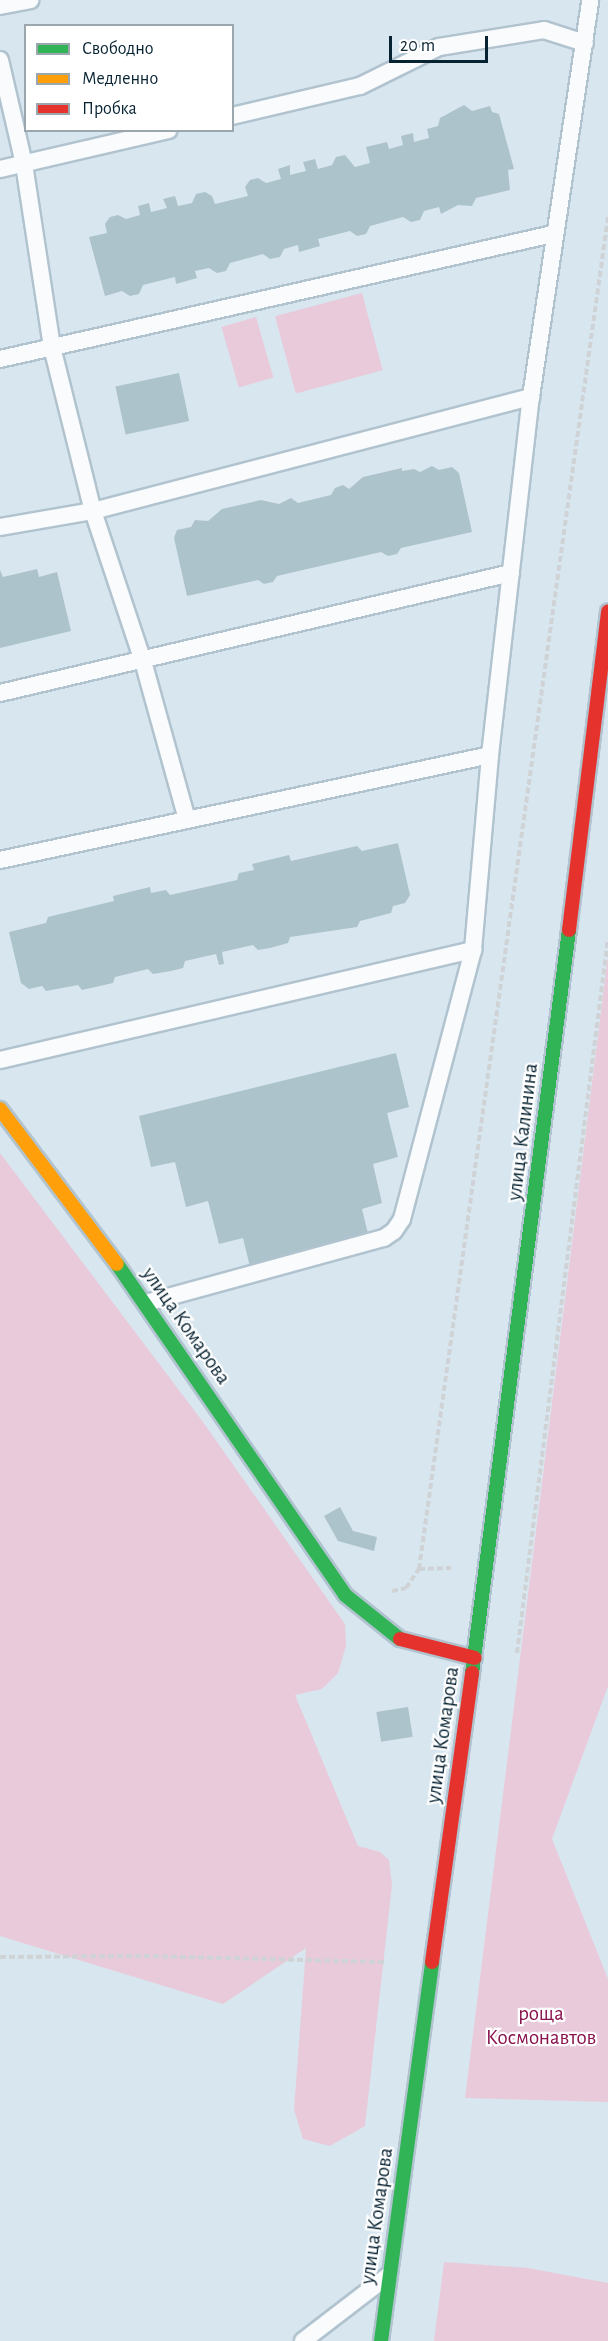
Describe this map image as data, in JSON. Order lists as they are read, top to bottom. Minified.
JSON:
{"streets":{"main road":["улица Калинина","улица Комарова"]},"crossings":[["улица Калинина","улица Комарова"]],"parks":["роща Космонавтов"],"legend":["Свободно","Медленно","Пробка"],"scale_bar":"20 m"}
